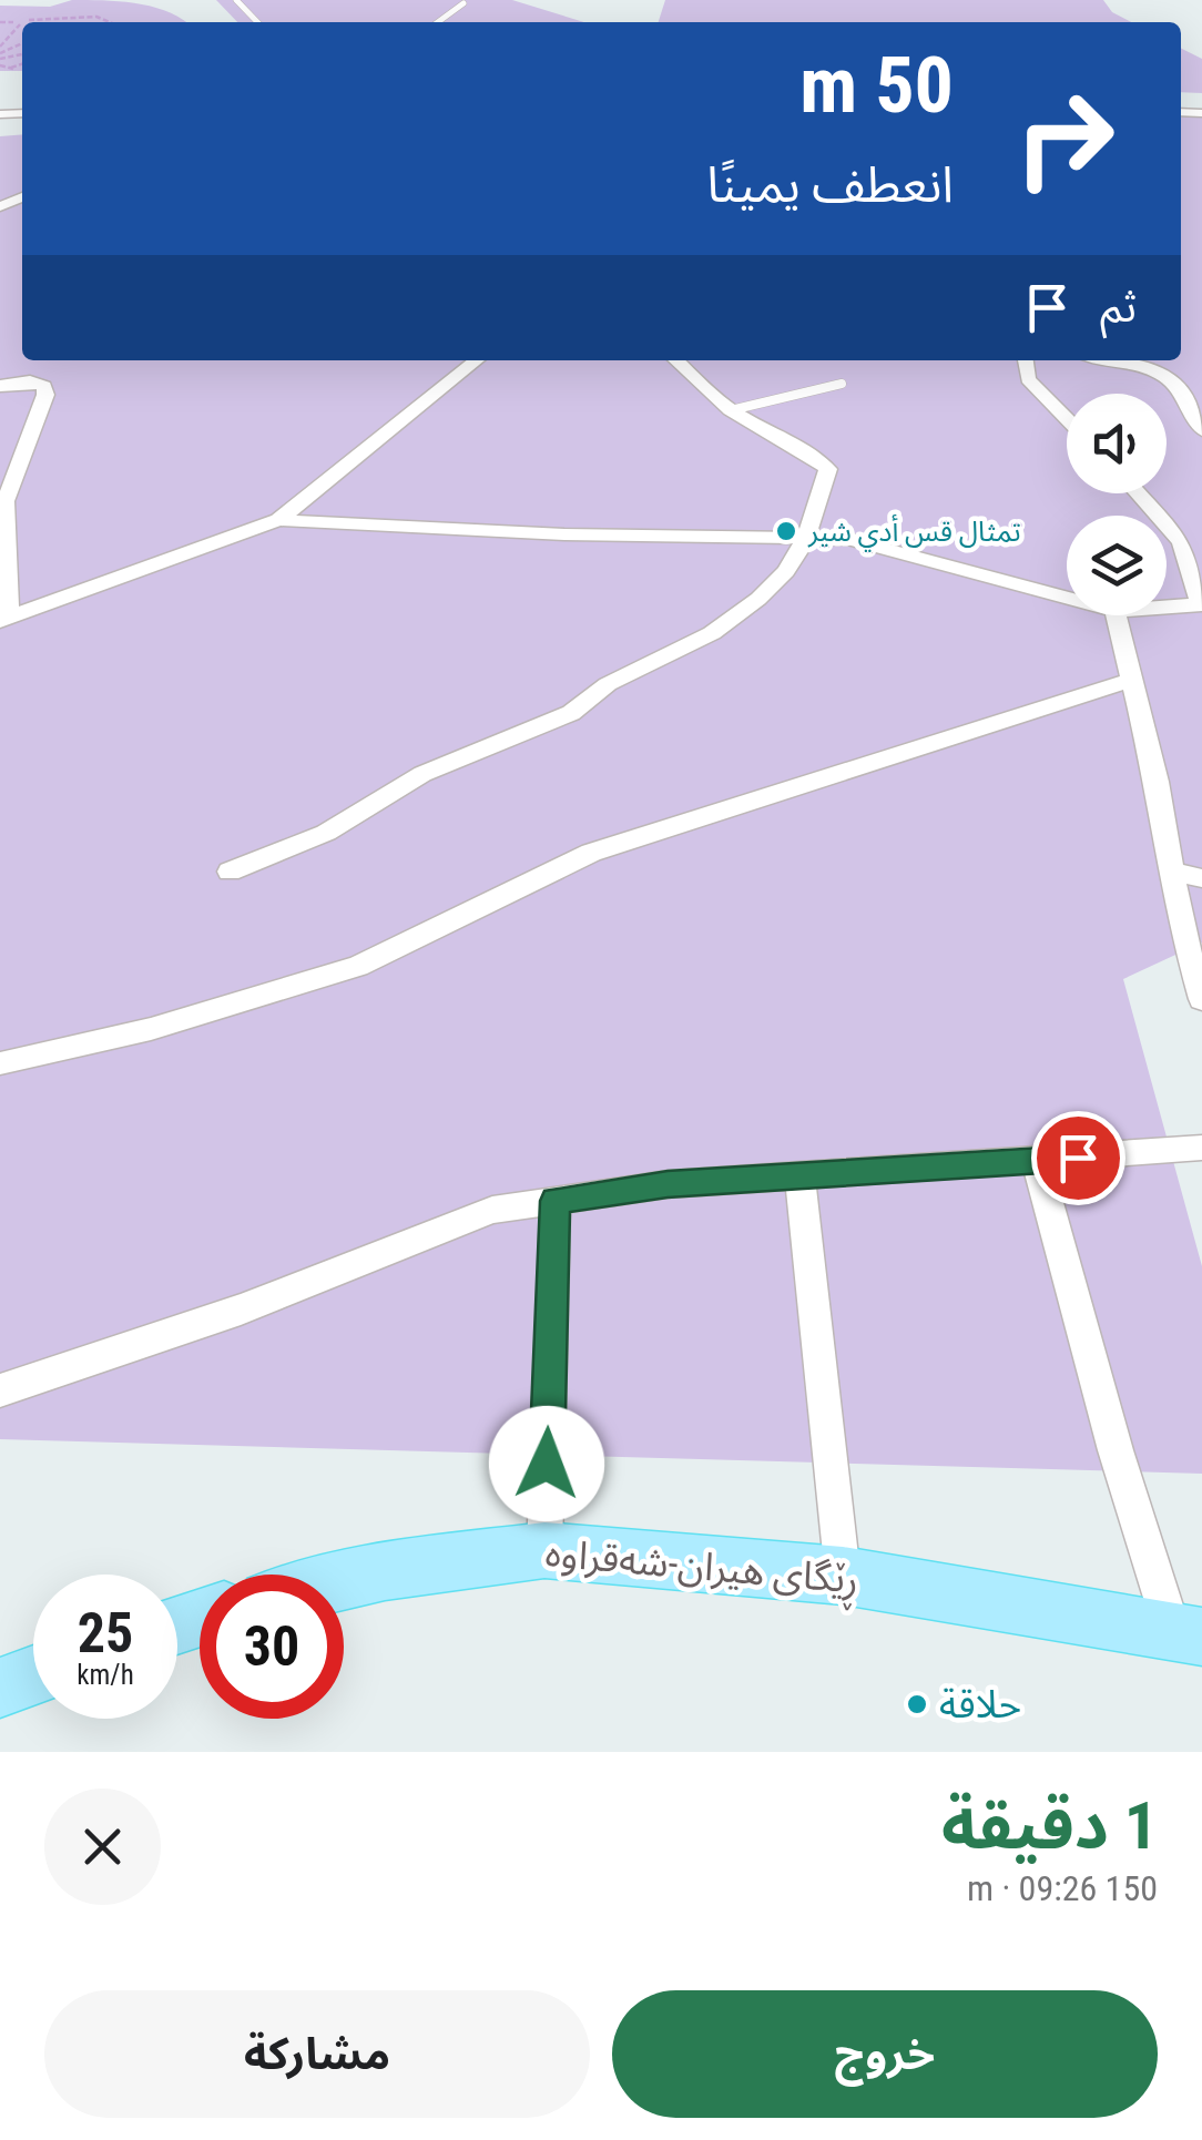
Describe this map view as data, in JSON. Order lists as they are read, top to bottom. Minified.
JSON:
{"streets":{"main road":["ڕێگای هیران-شەقراوە"]},"places":["تمثال قس أدي شير","حلاقة"],"page":{"turn":["50 m","انعطف يمينًا"],"then":"ثم","speed":"25 km/h","limit":"30","heading":["1 دقيقة","150 m · 09:26"],"buttons":["خروج","مشاركة"]}}
